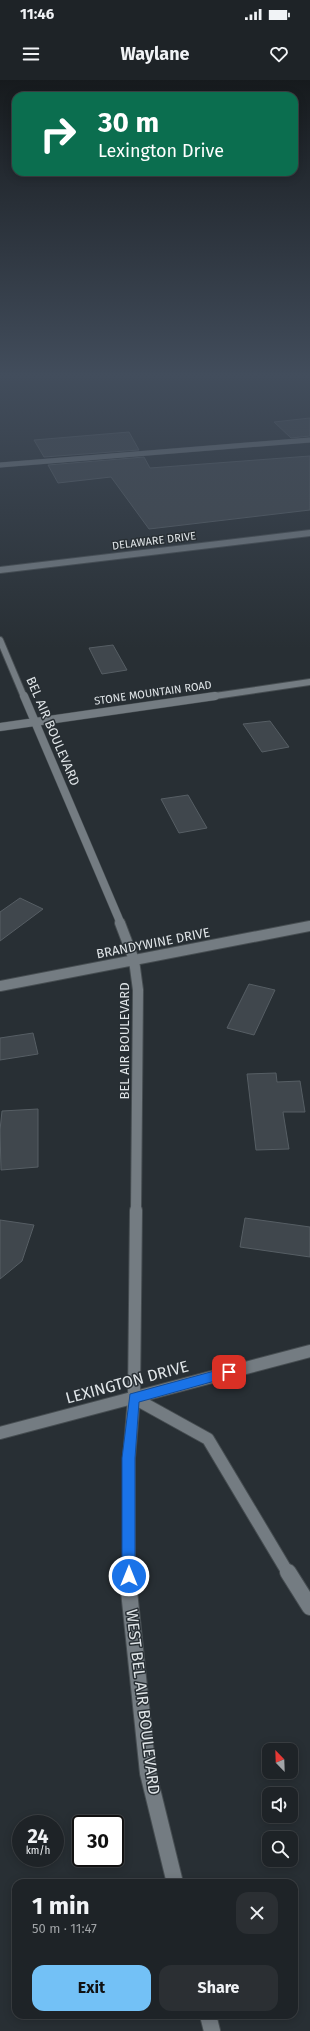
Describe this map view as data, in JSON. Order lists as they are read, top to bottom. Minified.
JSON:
{"streets":{"street":["DELAWARE DRIVE","STONE MOUNTAIN ROAD","BEL AIR BOULEVARD","BRANDYWINE DRIVE","LEXINGTON DRIVE","WEST BEL AIR BOULEVARD"]},"crossings":[["STONE MOUNTAIN ROAD","BEL AIR BOULEVARD"],["BEL AIR BOULEVARD","BRANDYWINE DRIVE"],["BEL AIR BOULEVARD","LEXINGTON DRIVE"],["BEL AIR BOULEVARD","WEST BEL AIR BOULEVARD"],["LEXINGTON DRIVE","WEST BEL AIR BOULEVARD"]],"north":"top left","page":{"status":"11:46","header":"Waylane","turn":["30 m","Lexington Drive"],"speed":"24 km/h","limit":"30","heading":["1 min","50 m · 11:47"],"buttons":["Exit","Share"]}}
